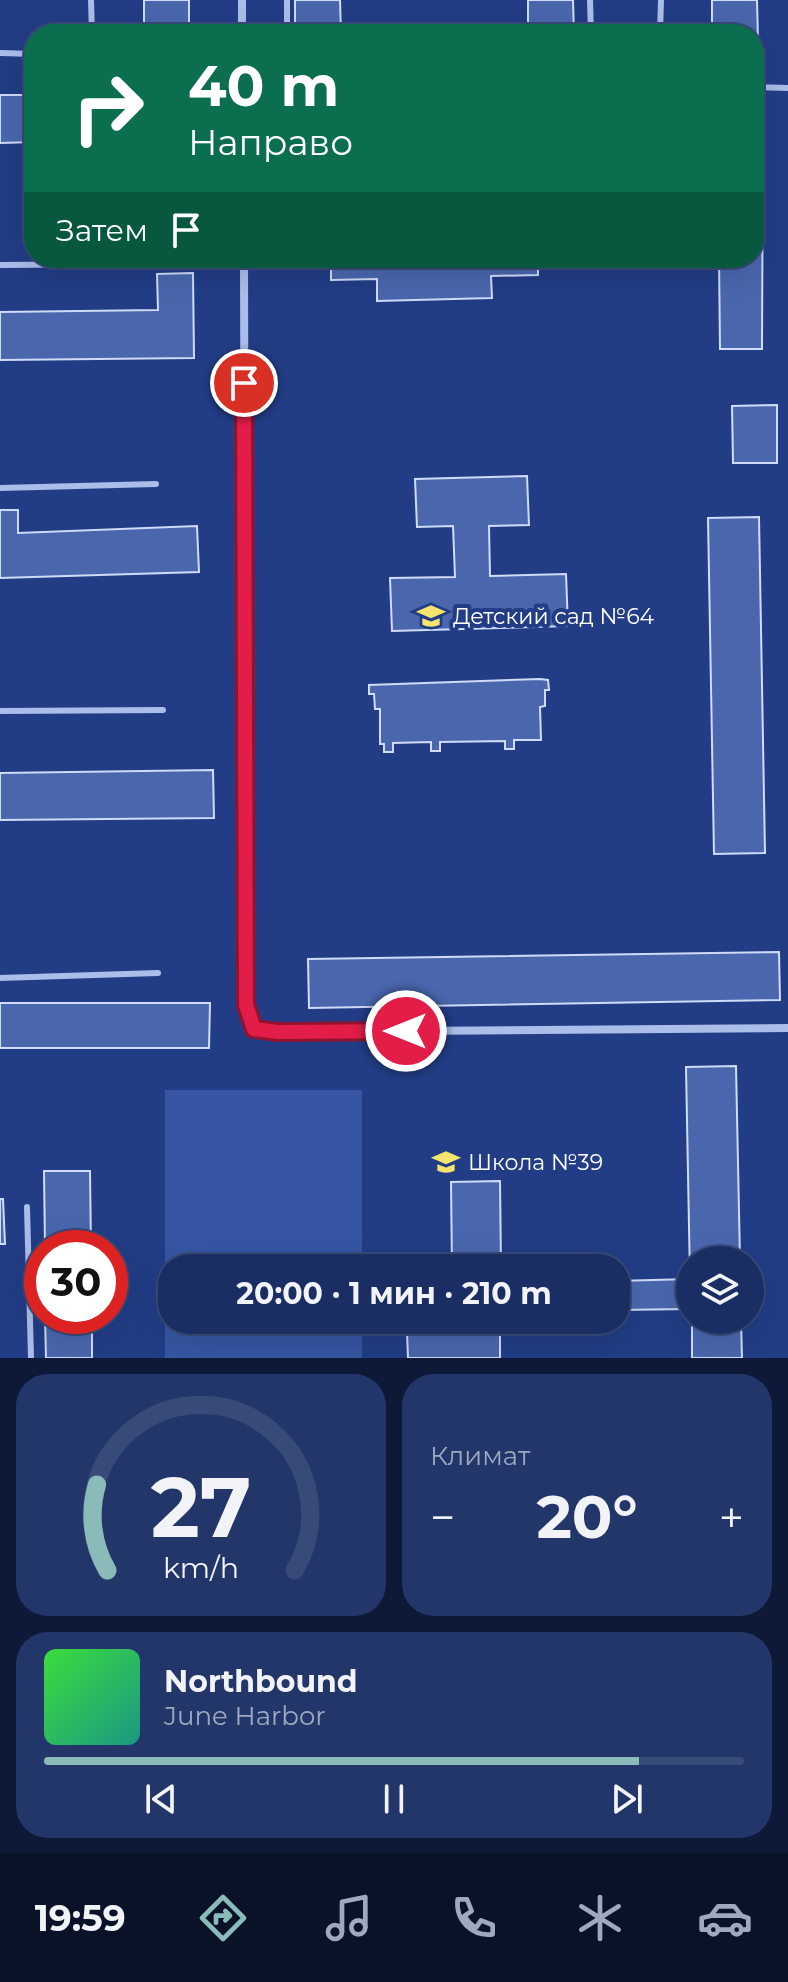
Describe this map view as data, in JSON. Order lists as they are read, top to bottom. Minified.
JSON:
{"places":{"school or university":["Детский сад №64","Школа №39"]},"page":{"turn":["40 m","Направо"],"then":"Затем","limit":"30","trip":"20:00 · 1 мин · 210 m","tile":"Климат","heat":["−","20°","+"],"song":["Northbound","June Harbor"],"tabs":"19:59","gauge":["27","km/h"]}}
